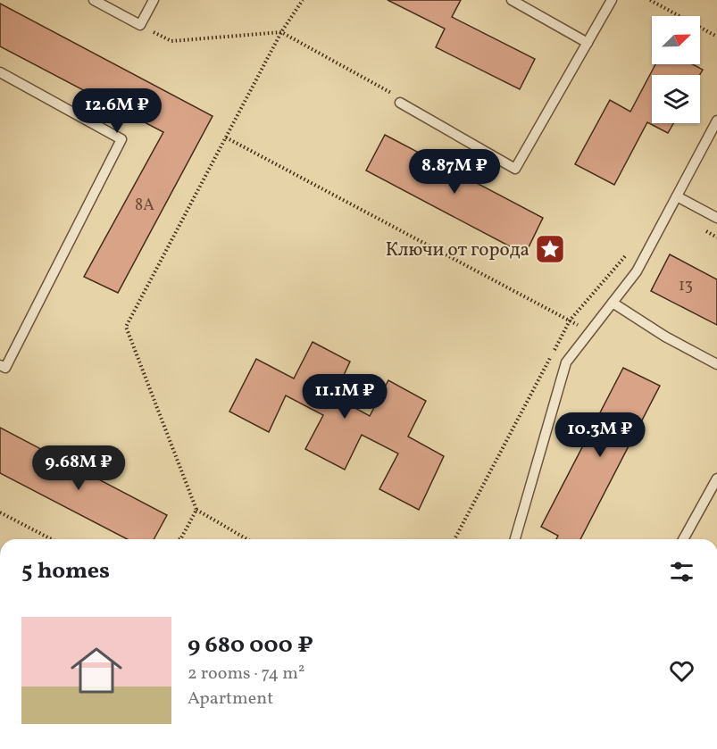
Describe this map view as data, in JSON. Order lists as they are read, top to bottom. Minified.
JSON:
{"places":{"place":["Ключи от города"]},"house_numbers":["8А","13"],"north":"top right","page":{"price":["12.6M ₽","8.87M ₽","11.1M ₽","10.3M ₽","9.68M ₽"],"heading":"5 homes","list":[{"name":"9 680 000 ₽","note":"2 rooms · 74 m² · Apartment"}]}}
